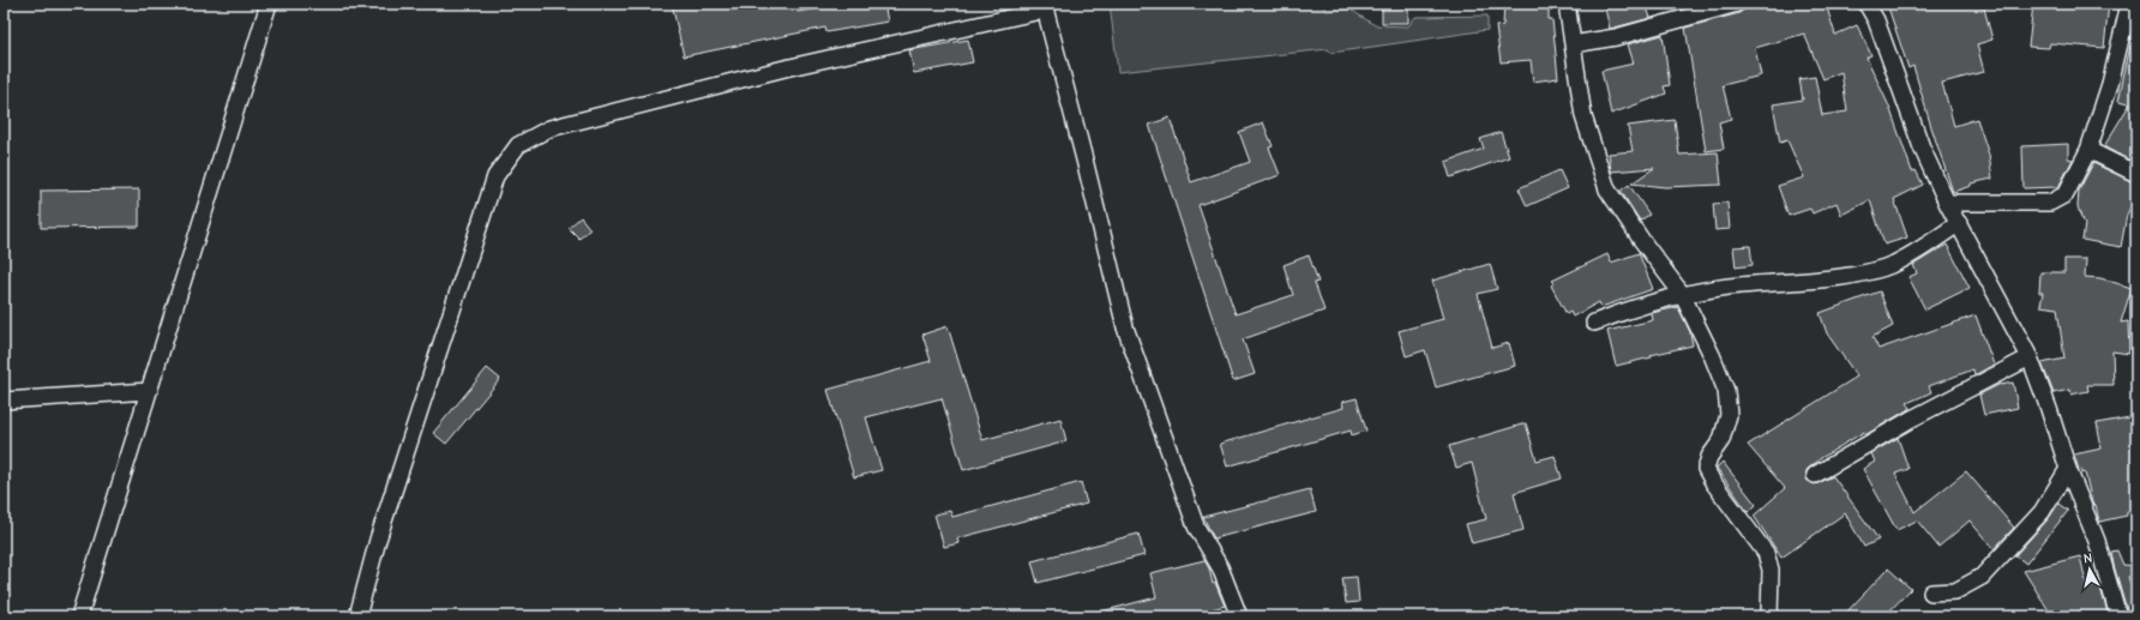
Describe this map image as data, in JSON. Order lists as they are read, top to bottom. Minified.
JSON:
{"north":"top"}
